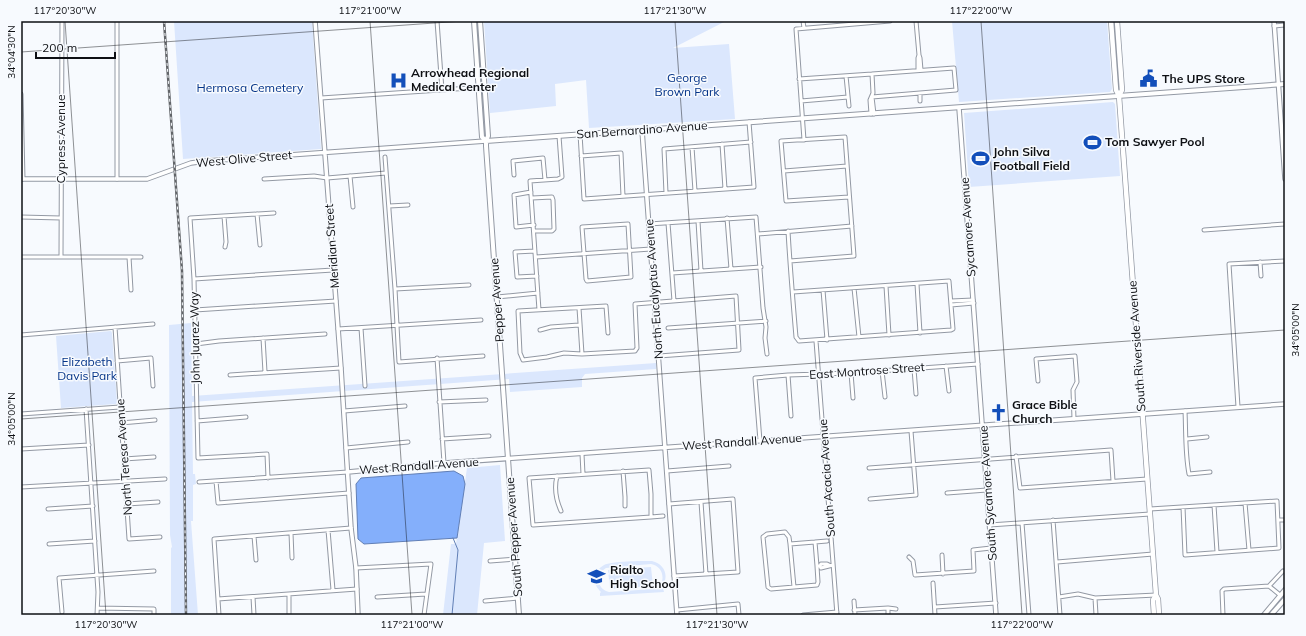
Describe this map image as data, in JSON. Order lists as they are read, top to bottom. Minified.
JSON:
{"streets":{"main road":["San Bernardino Avenue","Pepper Avenue","South Riverside Avenue","South Pepper Avenue"],"street":["Cypress Avenue","West Olive Street","Sycamore Avenue","Meridian Street","North Eucalyptus Avenue","John Juarez Way","East Montrose Street","West Randall Avenue","North Teresa Avenue","South Acacia Avenue","South Sycamore Avenue"]},"crossings":[["San Bernardino Avenue","West Olive Street"],["San Bernardino Avenue","Sycamore Avenue"],["San Bernardino Avenue","Meridian Street"],["San Bernardino Avenue","North Eucalyptus Avenue"],["San Bernardino Avenue","Pepper Avenue"],["San Bernardino Avenue","South Riverside Avenue"],["Cypress Avenue","West Olive Street"],["West Olive Street","Meridian Street"],["Sycamore Avenue","South Sycamore Avenue"],["Meridian Street","West Randall Avenue"],["North Eucalyptus Avenue","West Randall Avenue"],["Pepper Avenue","West Randall Avenue"],["Pepper Avenue","South Pepper Avenue"],["John Juarez Way","West Randall Avenue"],["South Riverside Avenue","West Randall Avenue"],["East Montrose Street","West Randall Avenue"],["East Montrose Street","South Acacia Avenue"],["East Montrose Street","South Sycamore Avenue"],["West Randall Avenue","South Acacia Avenue"],["West Randall Avenue","South Sycamore Avenue"],["West Randall Avenue","South Pepper Avenue"]],"parks":["George Brown Park","Hermosa Cemetery","Elizabeth Davis Park"],"places":{"public building":["The UPS Store"],"hospital":["Arrowhead Regional Medical Center"],"sports":["Tom Sawyer Pool","John Silva Football Field"],"church":["Grace Bible Church"],"school or university":["Rialto High School"]},"scale_bar":"200 m","coordinates":["117°20'30\"W","117°21'00\"W","117°21'30\"W","117°22'00\"W","34°04'30\"N","34°05'00\"N"]}
